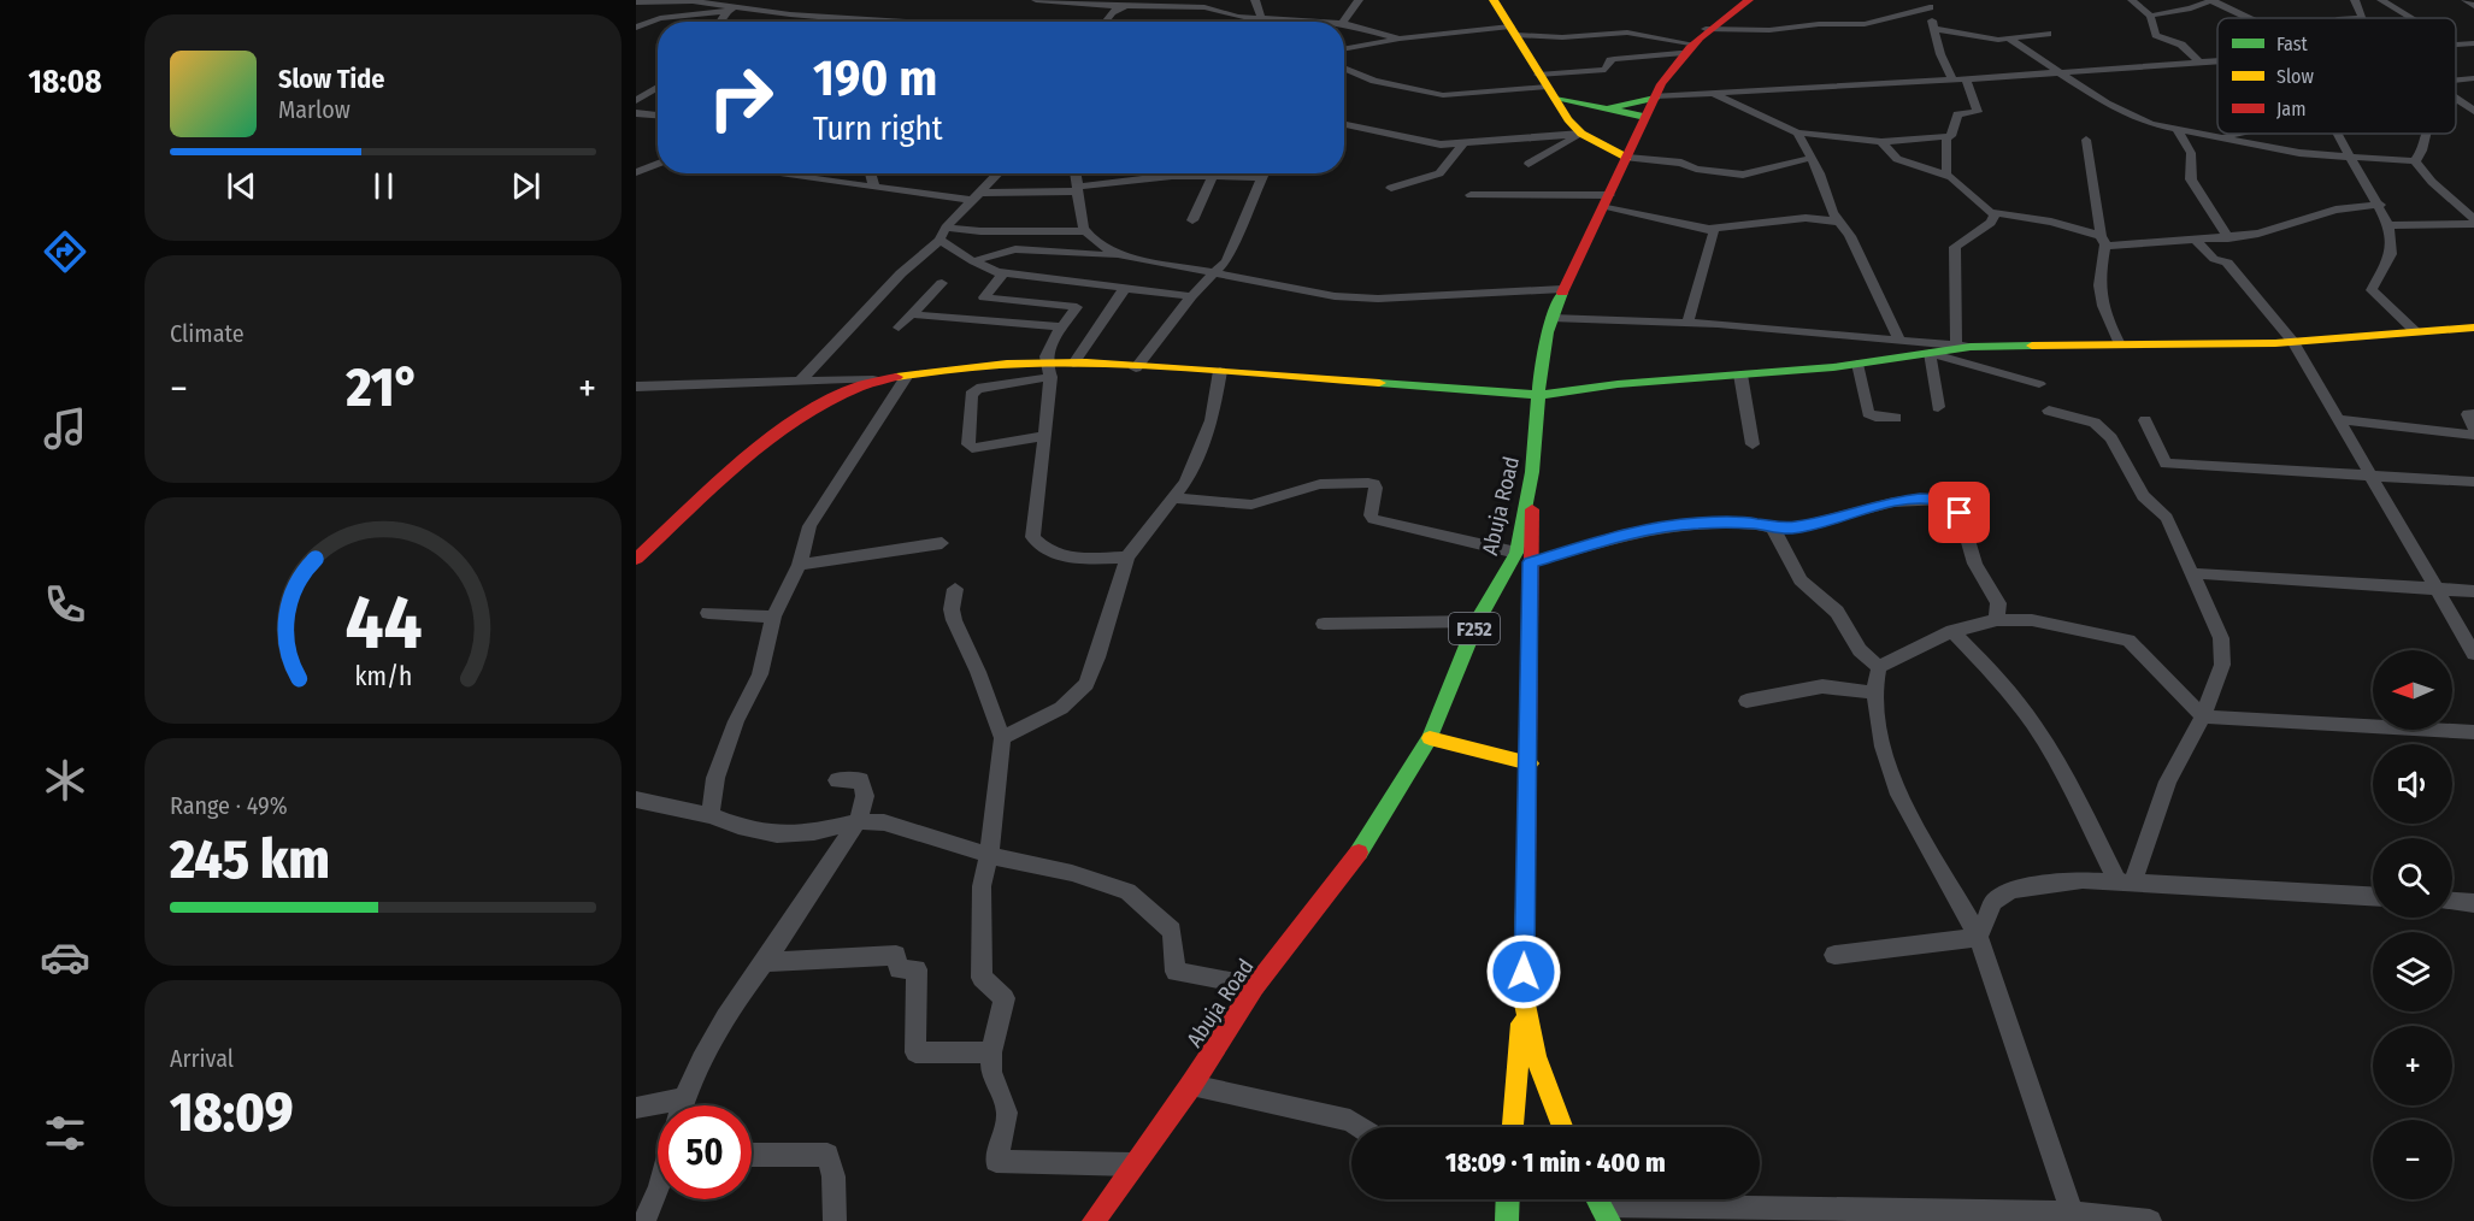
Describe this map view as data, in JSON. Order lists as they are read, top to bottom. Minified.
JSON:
{"streets":{"street":["Abuja Road","F252"]},"legend":["Fast","Slow","Jam"],"north":"left","page":{"tabs":"18:08","turn":["190 m","Turn right"],"song":["Slow Tide","Marlow"],"tile":["Climate",["Range · 49%","245 km"],["Arrival","18:09"]],"heat":["−","21°","+"],"map_buttons":["+","−"],"limit":"50","trip":"18:09 · 1 min · 400 m","gauge":["44","km/h"]}}
